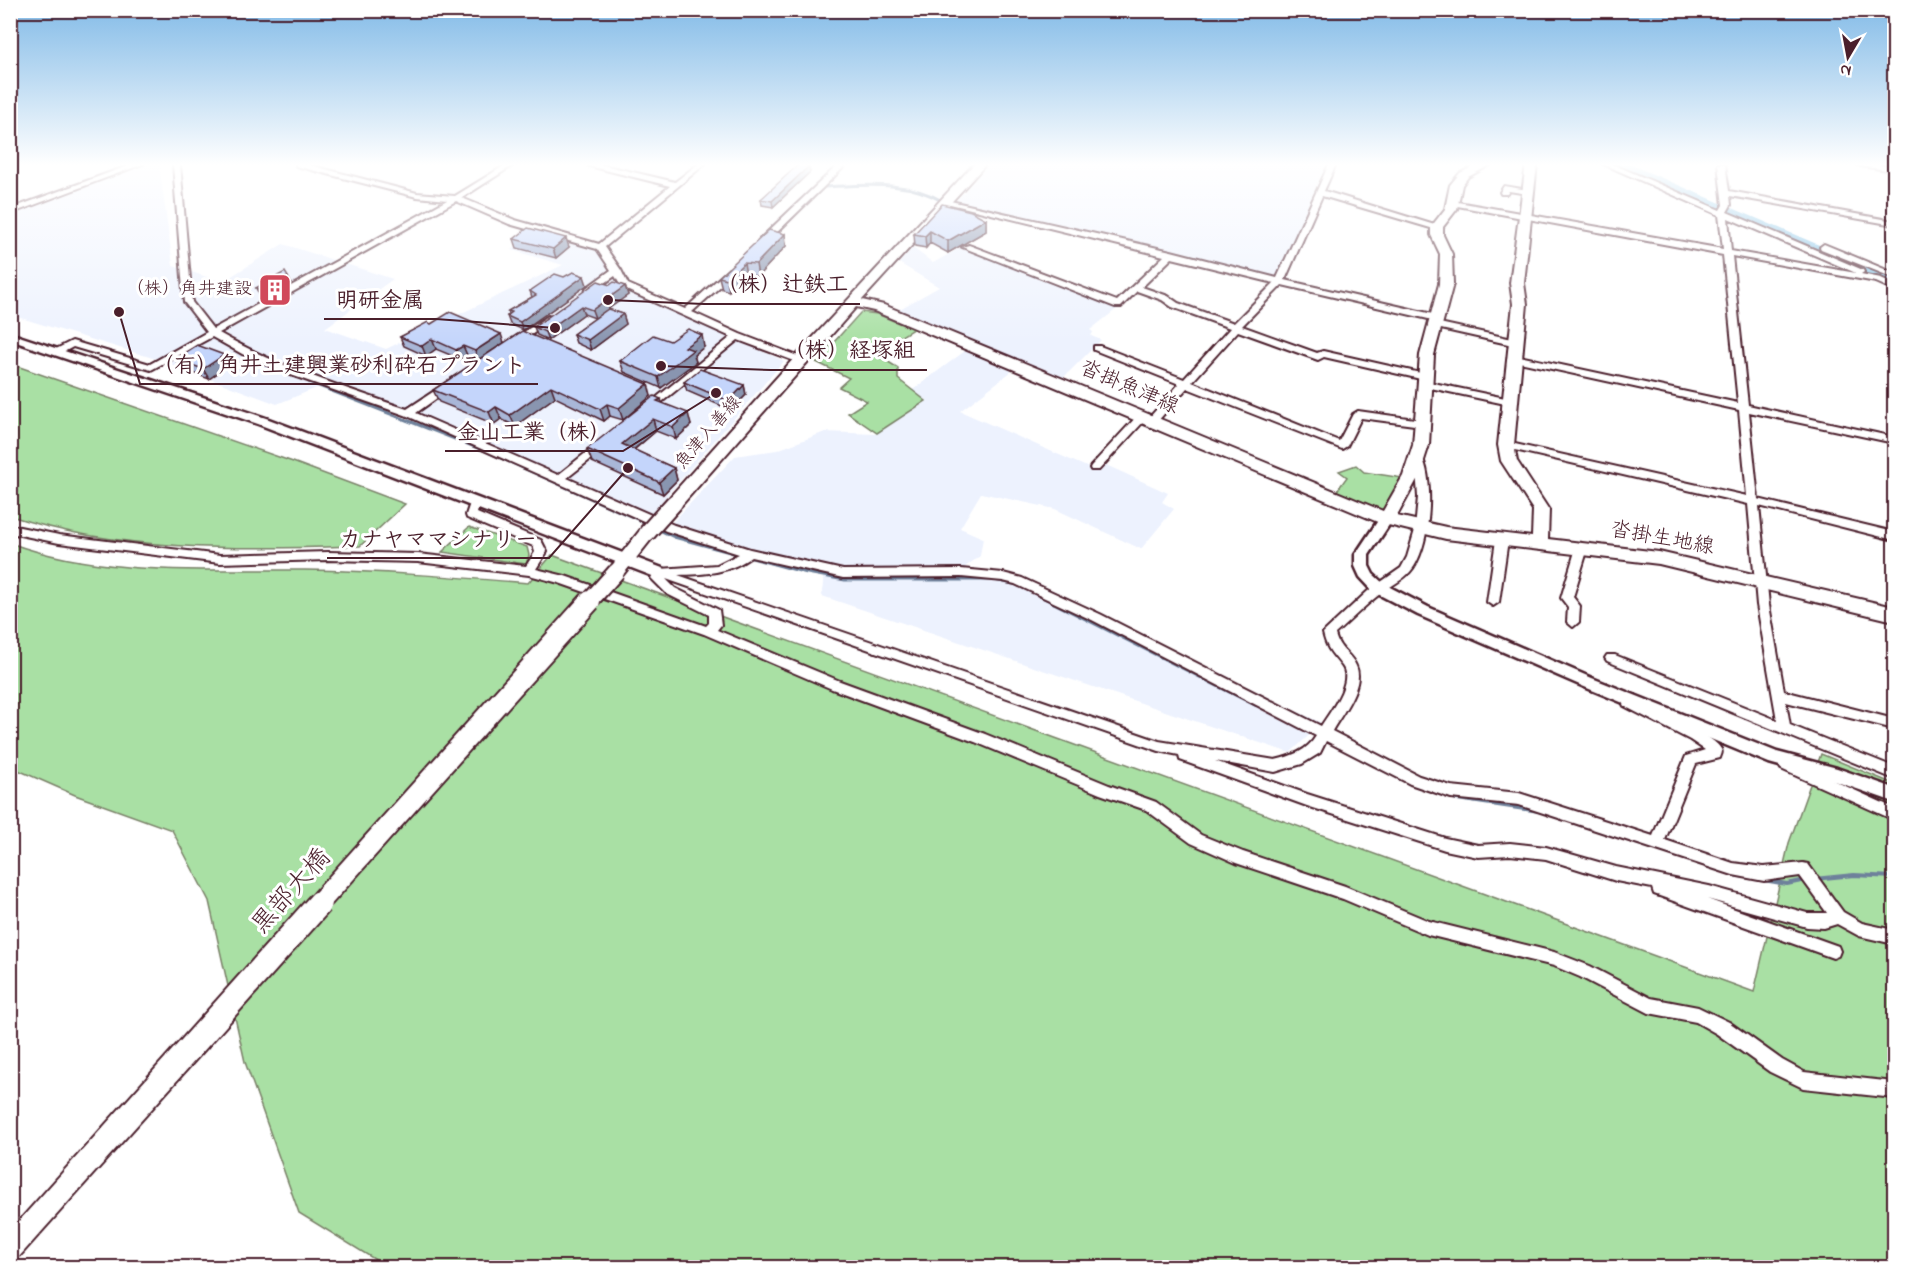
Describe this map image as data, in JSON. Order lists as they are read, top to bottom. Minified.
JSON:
{"streets":{"main road":["沓掛魚津線","魚津入善線","沓掛生地線","黒部大橋"]},"crossings":[["沓掛魚津線","魚津入善線"],["沓掛魚津線","沓掛生地線"],["魚津入善線","黒部大橋"]],"places":{"building":["（株）角井建設"],"other":["（株）辻鉄工","（有）角井土建興業砂利砕石プラント","明研金属","（株）経塚組","金山工業（株）","カナヤママシナリー"]},"north":"bottom"}
